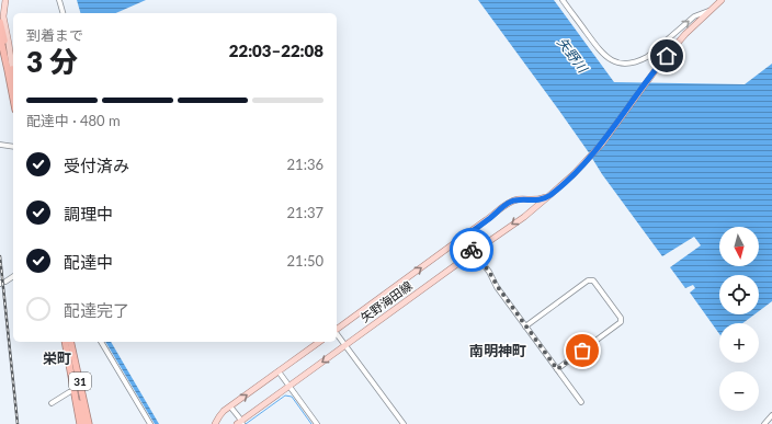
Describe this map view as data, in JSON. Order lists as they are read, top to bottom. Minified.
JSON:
{"streets":{"highway":["31"],"main road":["矢野海田線"]},"districts":["南明神町","栄町"],"water":["矢野川"],"north":"bottom","page":{"heading":["3 分","到着まで","22:03–22:08"],"bar":"配達中 · 480 m","list":[["受付済み","21:36"],["調理中","21:37"],["配達中","21:50"],"配達完了"],"map_buttons":["+","−"]}}
